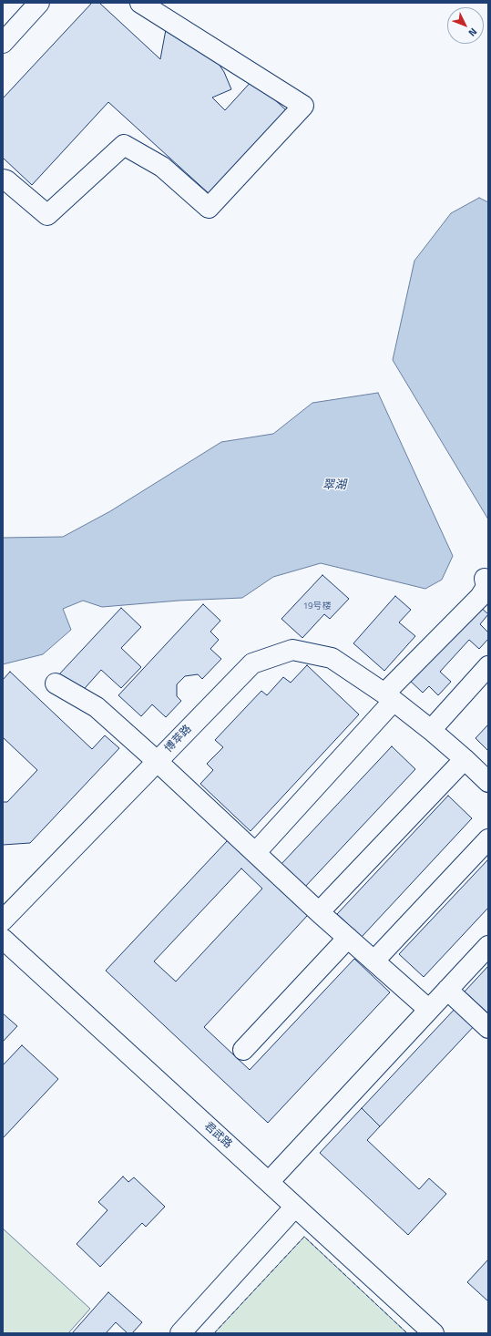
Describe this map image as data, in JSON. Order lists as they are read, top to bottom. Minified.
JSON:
{"streets":{"street":["博萃路","君武路"]},"water":["翠湖"],"house_numbers":["19号楼"],"north":"bottom right"}
